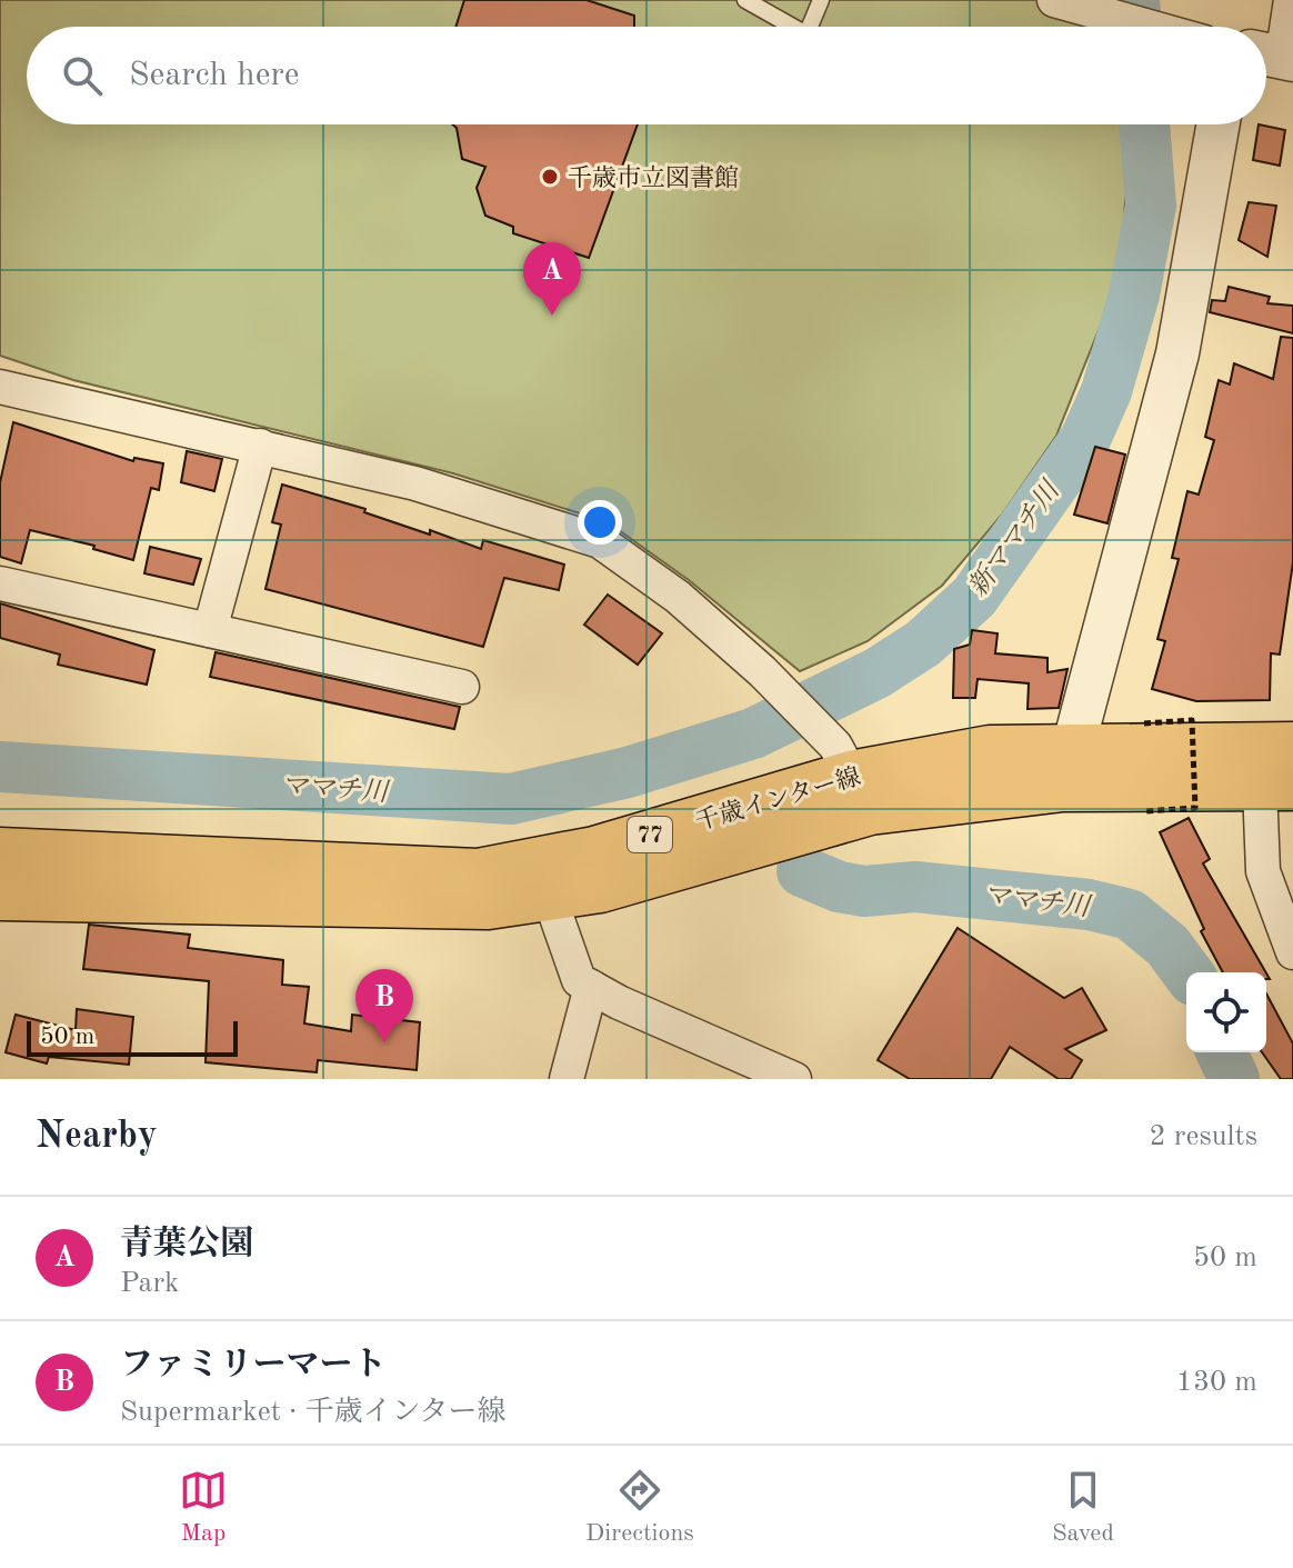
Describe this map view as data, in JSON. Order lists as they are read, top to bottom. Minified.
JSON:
{"streets":{"main road":["千歳インター線","77"]},"water":["新ママチ川","ママチ川"],"places":["千歳市立図書館"],"scale_bar":"50 m","page":{"search":"Search here","pins":["A","B"],"scale":"50 m","heading":["Nearby","2 results"],"list":[{"mark":"A","name":"青葉公園","note":"Park","value":"50 m"},{"mark":"B","name":"ファミリーマート","note":"Supermarket · 千歳インター線","value":"130 m"}],"nav":["Map","Directions","Saved"]}}
